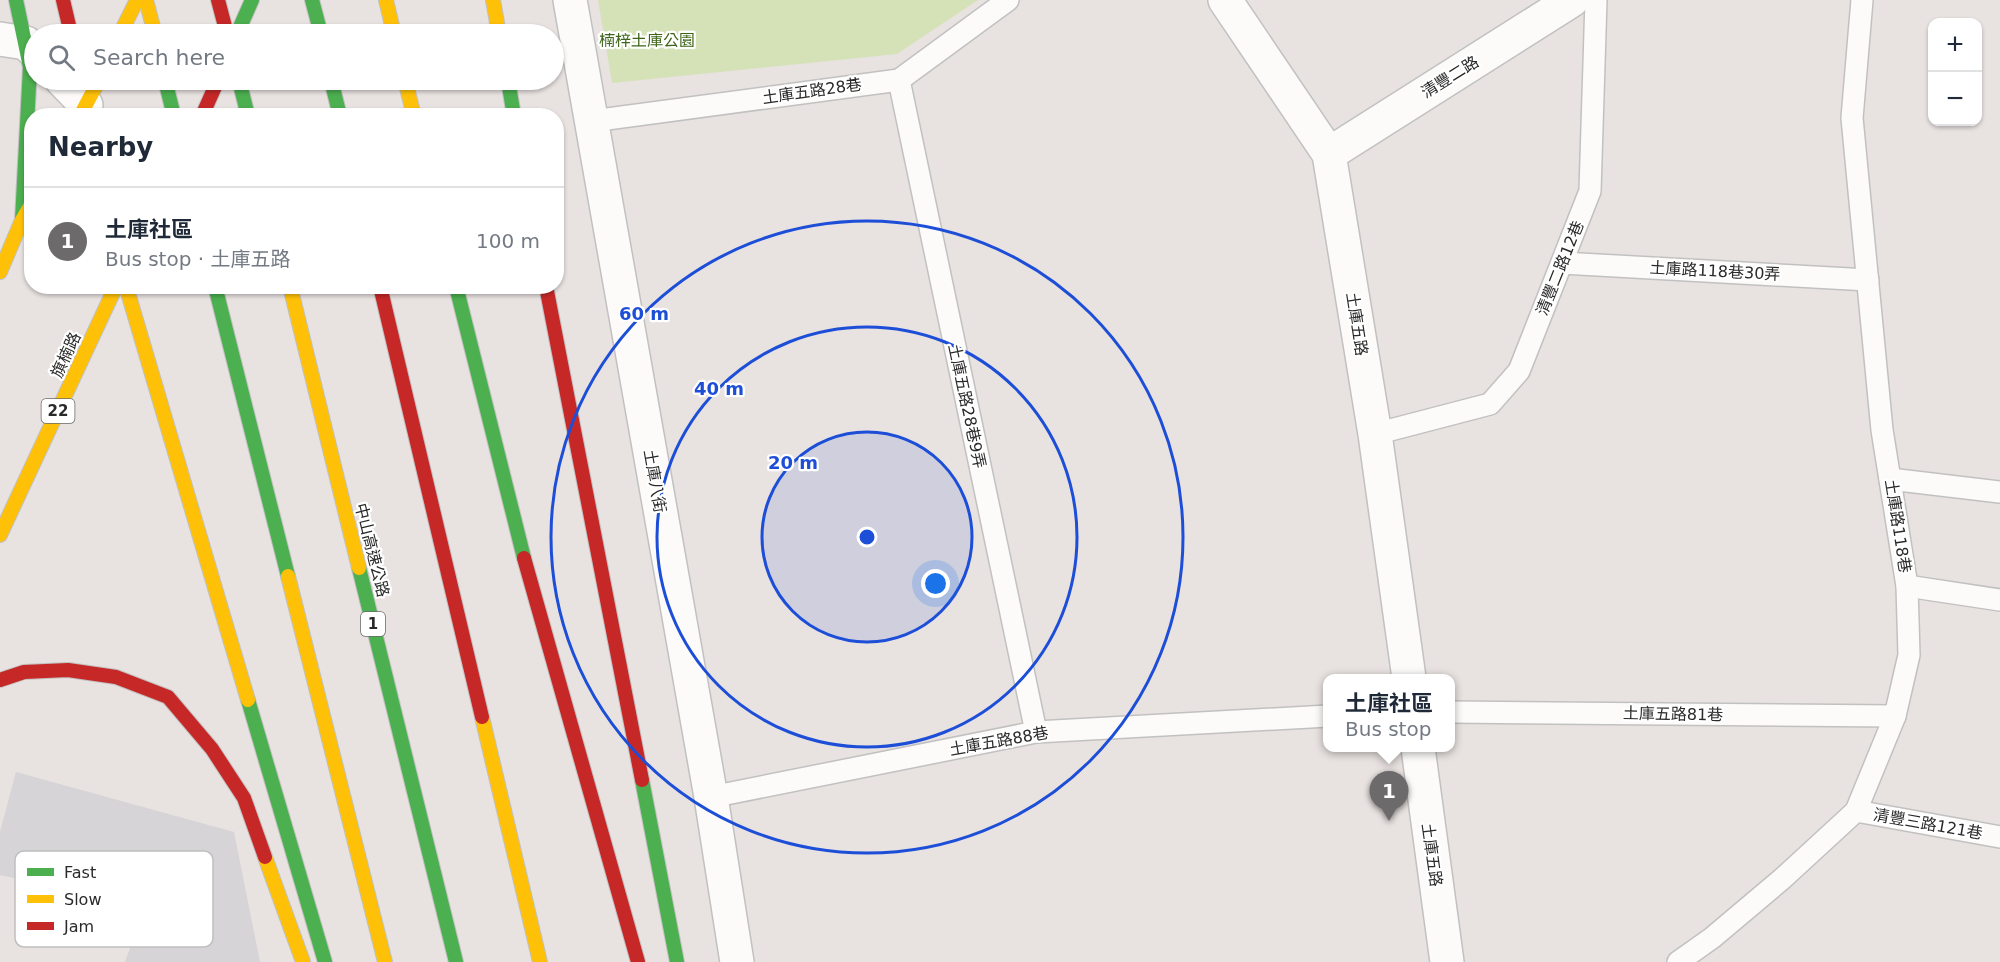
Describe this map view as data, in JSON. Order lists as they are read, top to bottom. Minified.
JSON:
{"streets":{"main road":["旗楠路","22","中山高速公路","1"],"street":["清豐二路","土庫五路","土庫八街"],"lane":["土庫五路28巷","清豐二路12巷","土庫路118巷30弄","土庫五路28巷9弄","土庫路118巷","土庫五路81巷","土庫五路88巷","清豐三路121巷"]},"crossings":[["清豐二路","土庫五路"],["土庫五路28巷","土庫五路28巷9弄"],["土庫五路28巷","土庫八街"],["清豐二路12巷","土庫路118巷30弄"],["清豐二路12巷","土庫五路"],["土庫路118巷30弄","土庫路118巷"],["土庫五路28巷9弄","土庫五路88巷"],["土庫八街","土庫五路88巷"],["土庫路118巷","土庫五路81巷"],["土庫路118巷","清豐三路121巷"]],"parks":["楠梓土庫公園"],"legend":["Fast","Slow","Jam"],"page":{"map_buttons":["+","−"],"search":"Search here","heading":"Nearby","list":[{"mark":"1","name":"土庫社區","note":"Bus stop · 土庫五路","value":"100 m"}],"popup":["土庫社區","Bus stop"],"pins":"1"},"rings":["60 m","40 m","20 m"]}
